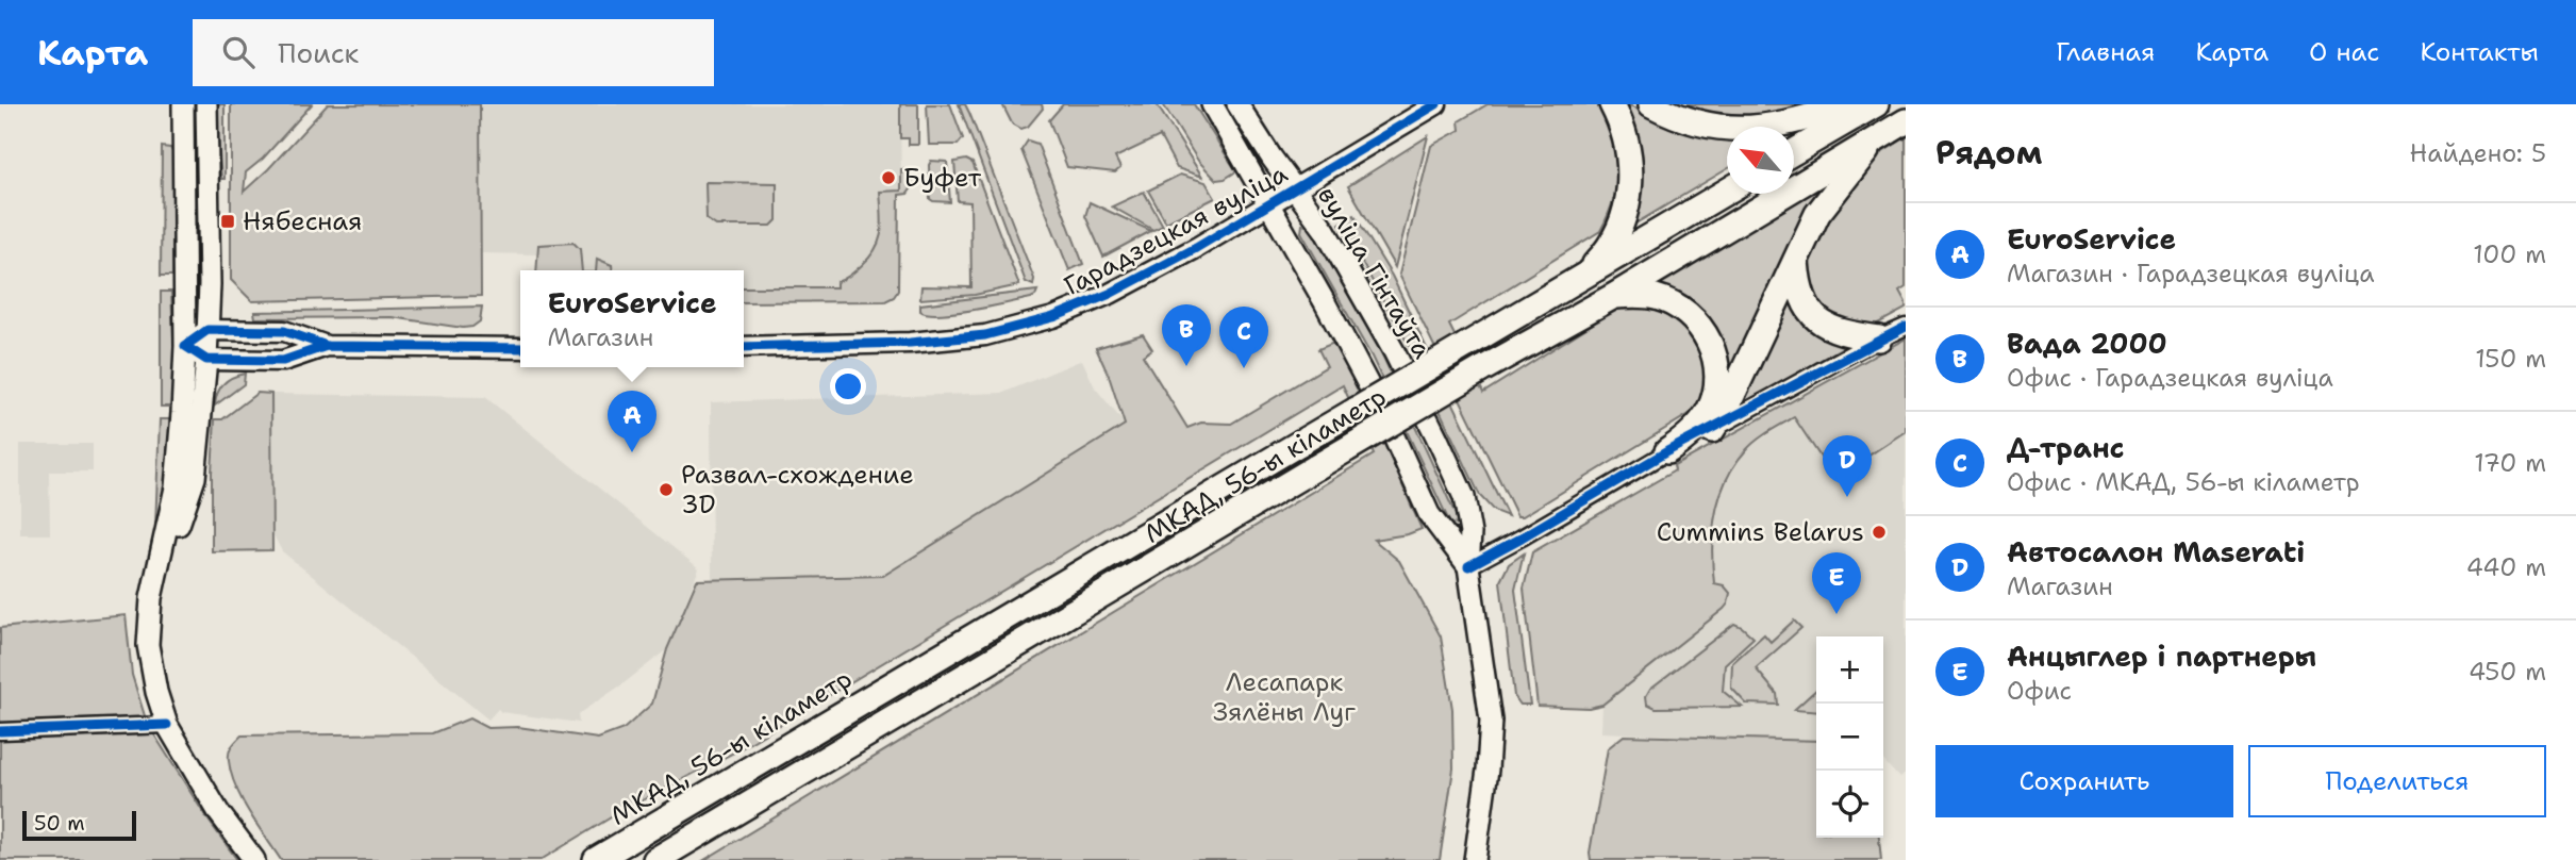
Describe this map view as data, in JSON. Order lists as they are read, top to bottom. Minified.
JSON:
{"streets":{"highway":["МКАД, 56-ы кіламетр"],"main road":["вуліца Гінтаўта"],"street":["Гарадзецкая вуліца"]},"crossings":[["Гарадзецкая вуліца","вуліца Гінтаўта"]],"parks":["Лесапарк Зялёны Луг"],"places":{"other":["Буфет","Развал-схождение 3D","Cummins Belarus"],"transit":["Нябесная"]},"scale_bar":"50 m","north":"top left","page":{"header":"Карта","search":"Поиск","nav":["Главная","Карта","О нас","Контакты"],"heading":["Рядом","Найдено: 5"],"list":[{"mark":"A","name":"EuroService","note":"Магазин · Гарадзецкая вуліца","value":"100 m"},{"mark":"B","name":"Вада 2000","note":"Офис · Гарадзецкая вуліца","value":"150 m"},{"mark":"C","name":"Д-транс","note":"Офис · МКАД, 56-ы кіламетр","value":"170 m"},{"mark":"D","name":"Автосалон Maserati","note":"Магазин","value":"440 m"},{"mark":"E","name":"Анцыглер і партнеры","note":"Офис","value":"450 m"}],"popup":["EuroService","Магазин"],"pins":["B","C","A","D","E"],"map_buttons":["+","−"],"buttons":["Сохранить","Поделиться"],"scale":"50 m"}}
